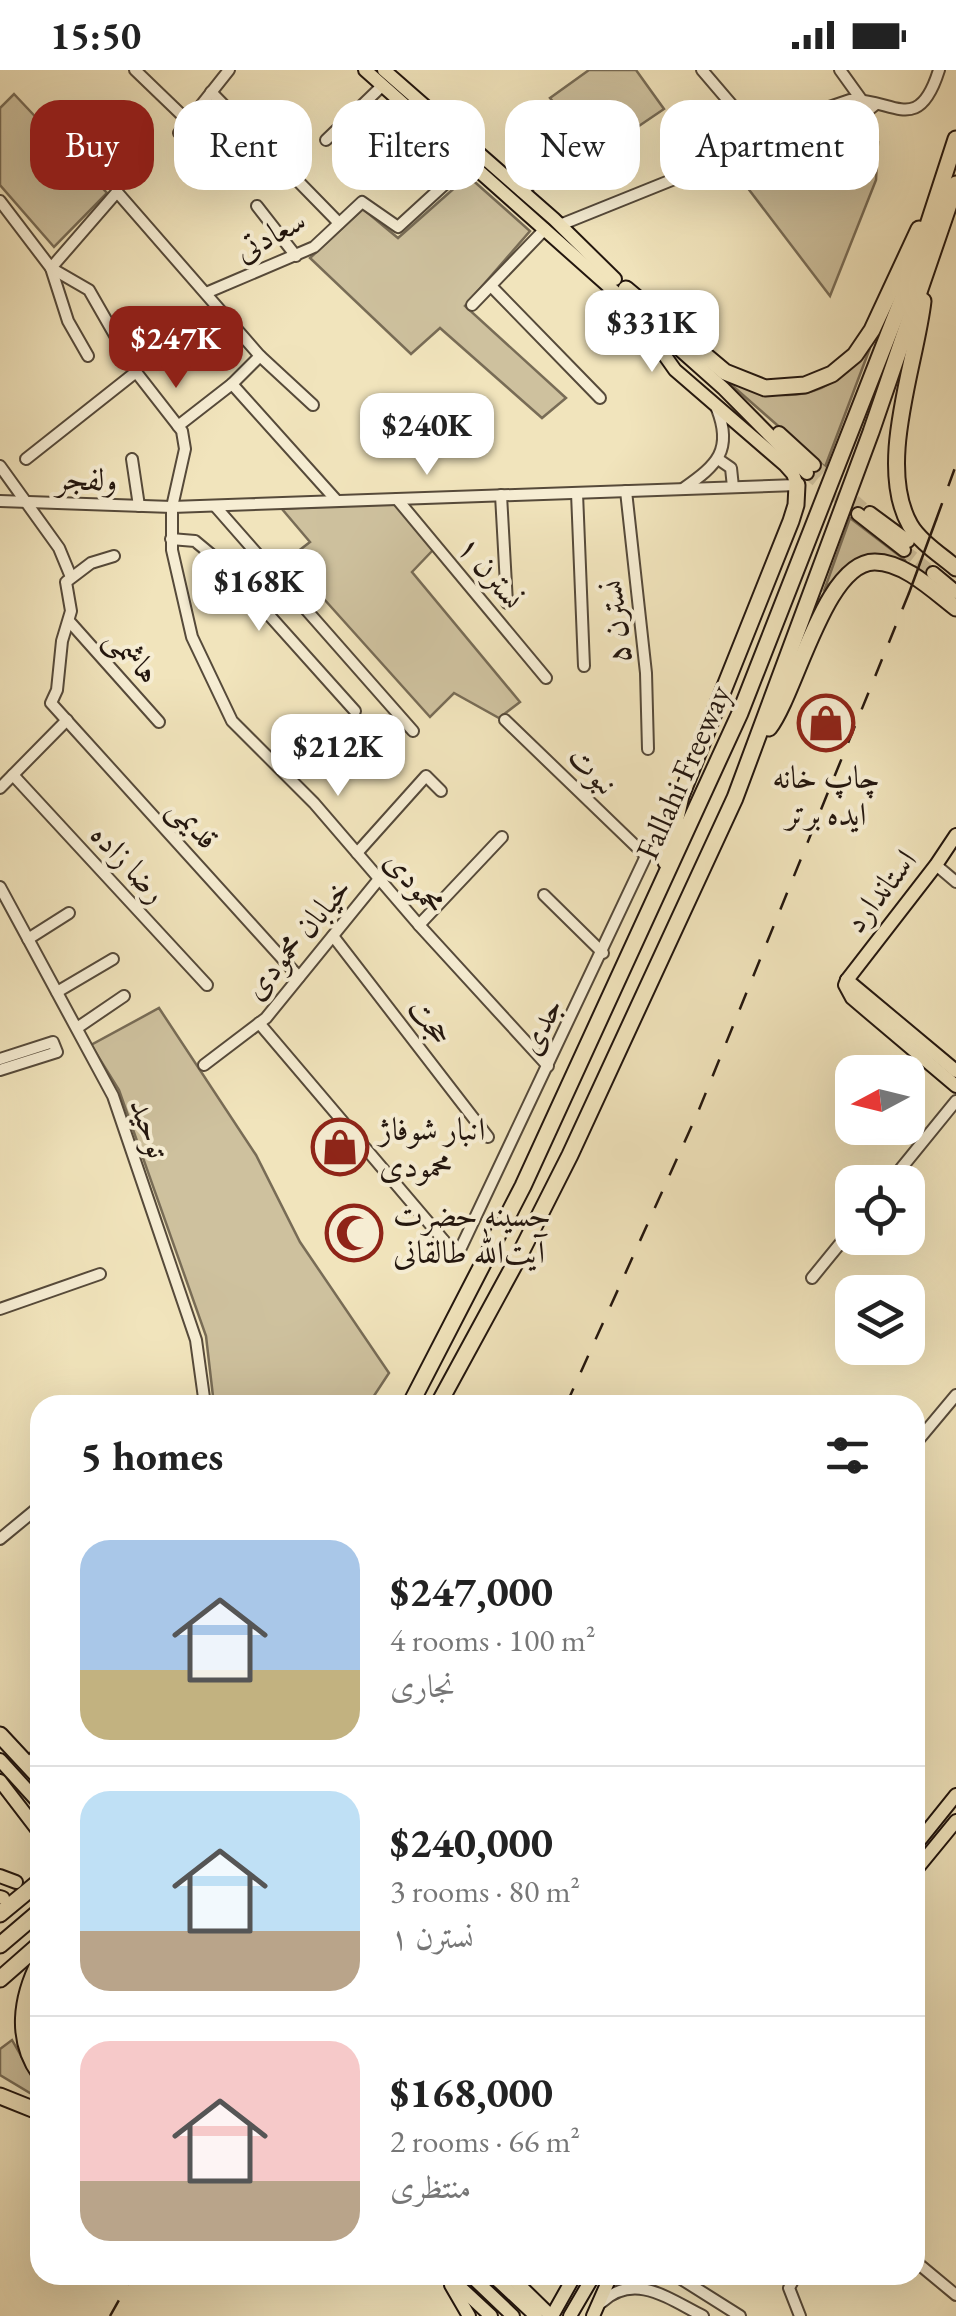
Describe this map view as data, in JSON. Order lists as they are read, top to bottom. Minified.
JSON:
{"streets":{"highway":["Fallahi Freeway"],"main road":["استاندارد"],"street":["سعادتی","ولفجر","نسترن ۱","نسترن ۵","هاشمی","نبوت","قدیمی","رضا زاده","محمودی","خیابان محمودی","حجت","جدی","توحید"]},"crossings":[["ولفجر","نسترن ۱"],["ولفجر","نسترن ۵"],["ولفجر","محمودی"],["هاشمی","قدیمی"],["نبوت","جدی"],["قدیمی","خیابان محمودی"],["محمودی","خیابان محمودی"],["محمودی","جدی"],["خیابان محمودی","حجت"],["خیابان محمودی","جدی"]],"places":{"shop":["چاپ خانه ایده برتر","انبار شوفاژ محمودی"],"mosque":["حسینه حضرت آیت‌الله طالقانی"]},"north":"left","page":{"status":"15:50","chip":["Buy","Rent","Filters","New","Apartment"],"price":["$331K","$247K","$240K","$168K","$212K"],"heading":"5 homes","list":[{"name":"$247,000","note":"4 rooms · 100 m² · نجاری"},{"name":"$240,000","note":"3 rooms · 80 m² · نسترن ۱"},{"name":"$168,000","note":"2 rooms · 66 m² · منتظری"}]}}
